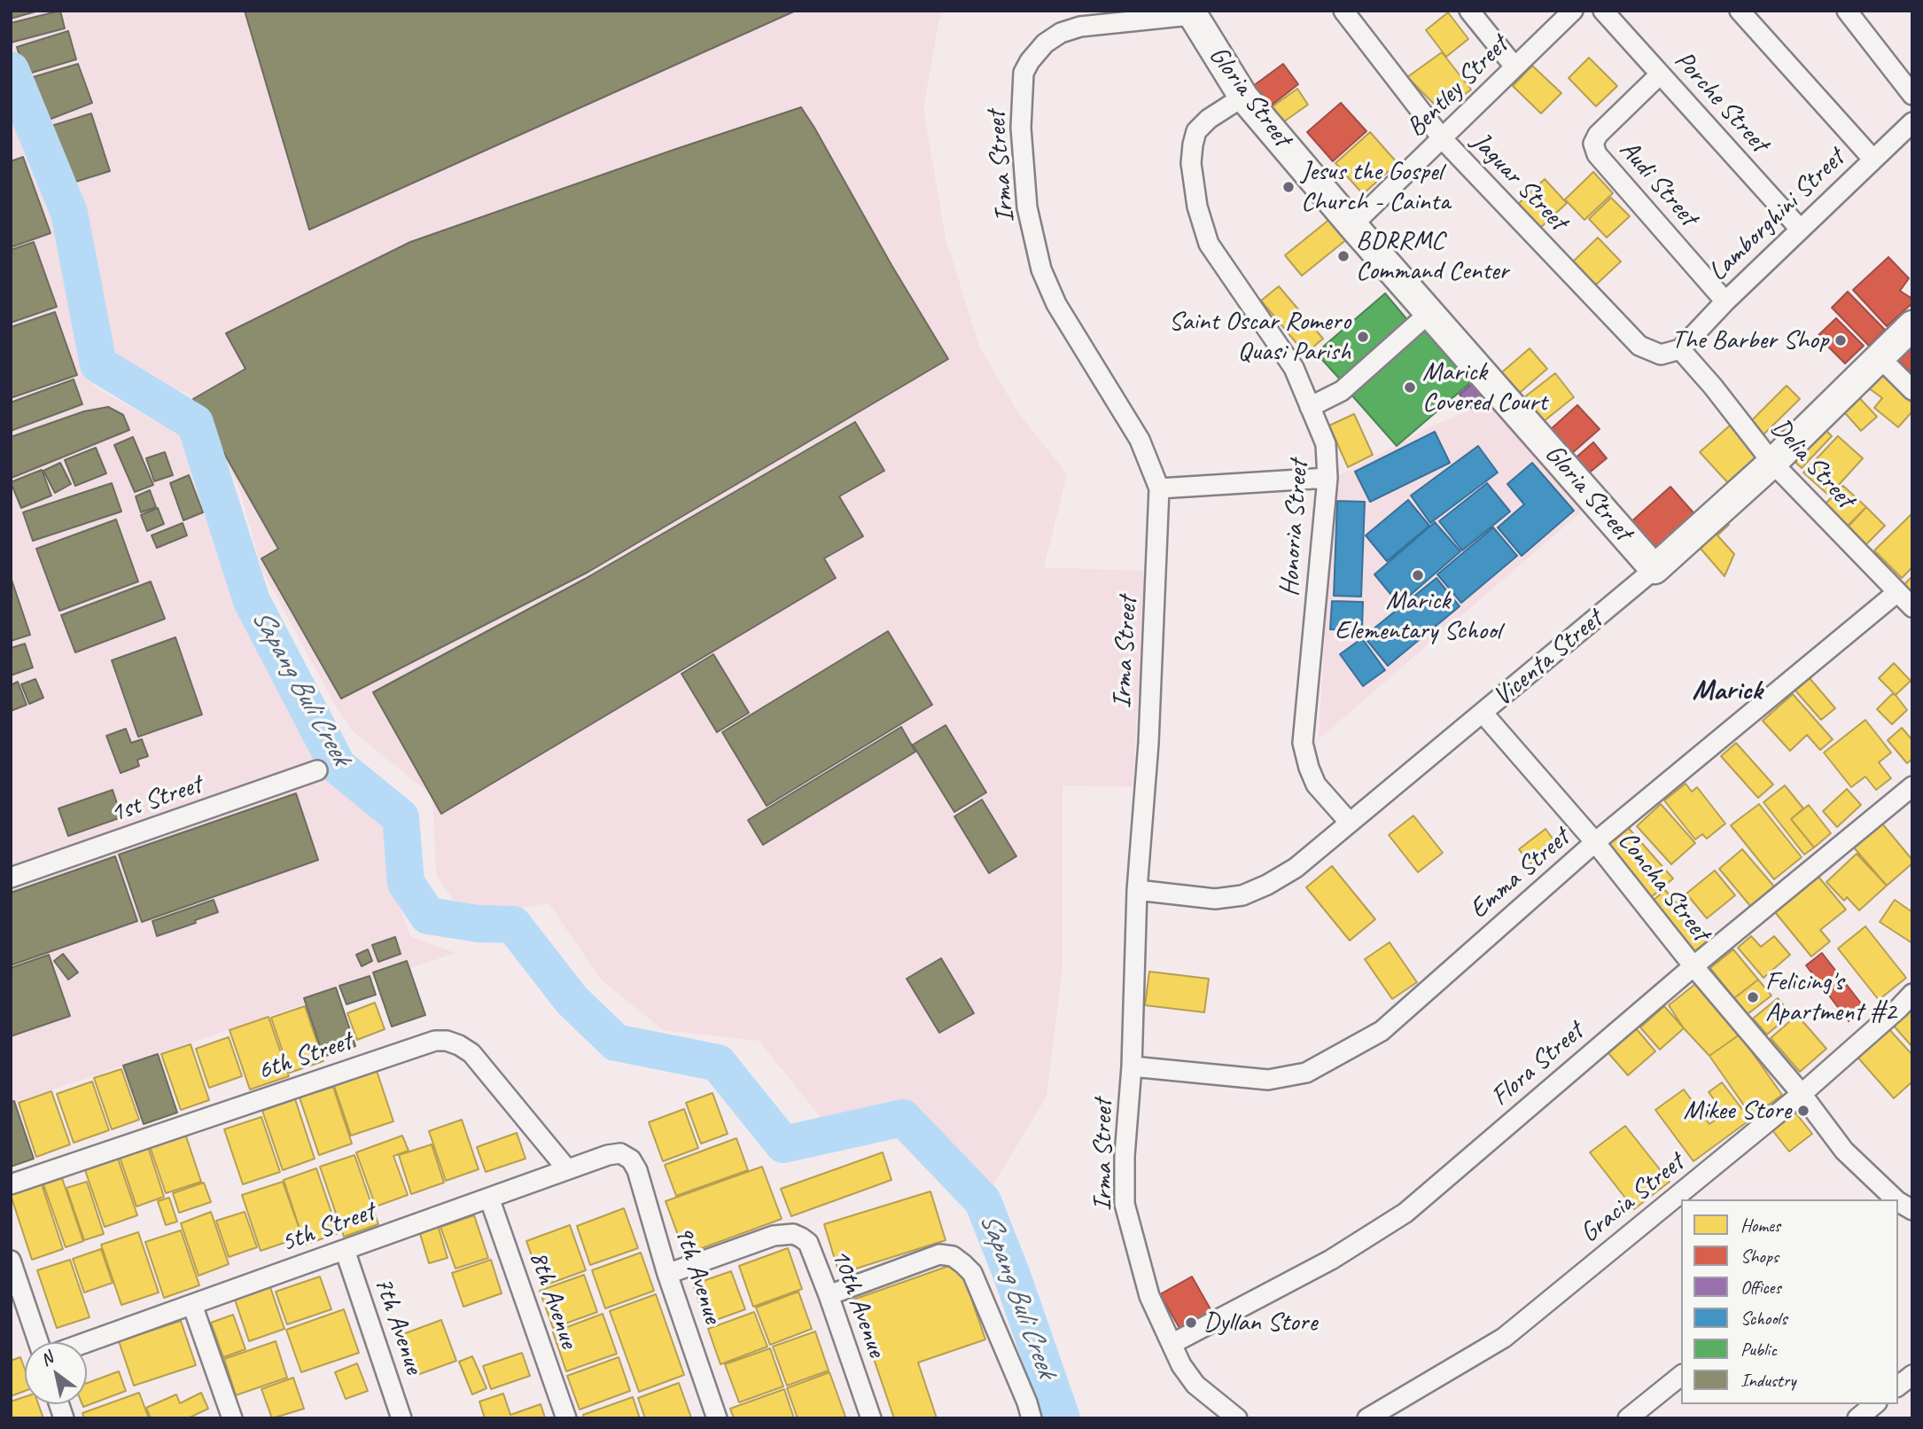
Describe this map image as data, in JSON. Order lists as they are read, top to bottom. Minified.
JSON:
{"streets":{"street":["Bentley Street","Gloria Street","Porche Street","Irma Street","Jaguar Street","Audi Street","Lamborghini Street","Delia Street","Honoria Street","Vicenta Street","1st Street","Emma Street","Concha Street","6th Street","Flora Street","Gracia Street","5th Street","9th Avenue","8th Avenue","10th Avenue","7th Avenue"]},"crossings":[["Bentley Street","Gloria Street"],["Bentley Street","Jaguar Street"],["Gloria Street","Irma Street"],["Gloria Street","Honoria Street"],["Gloria Street","Vicenta Street"],["Porche Street","Audi Street"],["Porche Street","Lamborghini Street"],["Irma Street","Vicenta Street"],["Irma Street","Emma Street"],["Irma Street","Flora Street"],["Jaguar Street","Lamborghini Street"],["Jaguar Street","Delia Street"],["Audi Street","Lamborghini Street"],["Lamborghini Street","Delia Street"],["Delia Street","Vicenta Street"],["Delia Street","Emma Street"],["Honoria Street","Vicenta Street"],["Vicenta Street","Concha Street"],["Emma Street","Concha Street"],["Concha Street","Flora Street"],["Concha Street","Gracia Street"],["6th Street","5th Street"],["5th Street","9th Avenue"],["5th Street","8th Avenue"],["5th Street","7th Avenue"],["9th Avenue","10th Avenue"]],"districts":["Marick"],"water":["Sapang Buli Creek"],"places":["Jesus the Gospel Church - Cainta","BDRRMC Command Center","Saint Oscar Romero Quasi Parish","The Barber Shop","Marick Covered Court","Marick Elementary School","Felicing's Apartment #2","Mikee Store","Dyllan Store"],"legend":["Homes","Shops","Offices","Schools","Public","Industry"],"north":"top left"}
